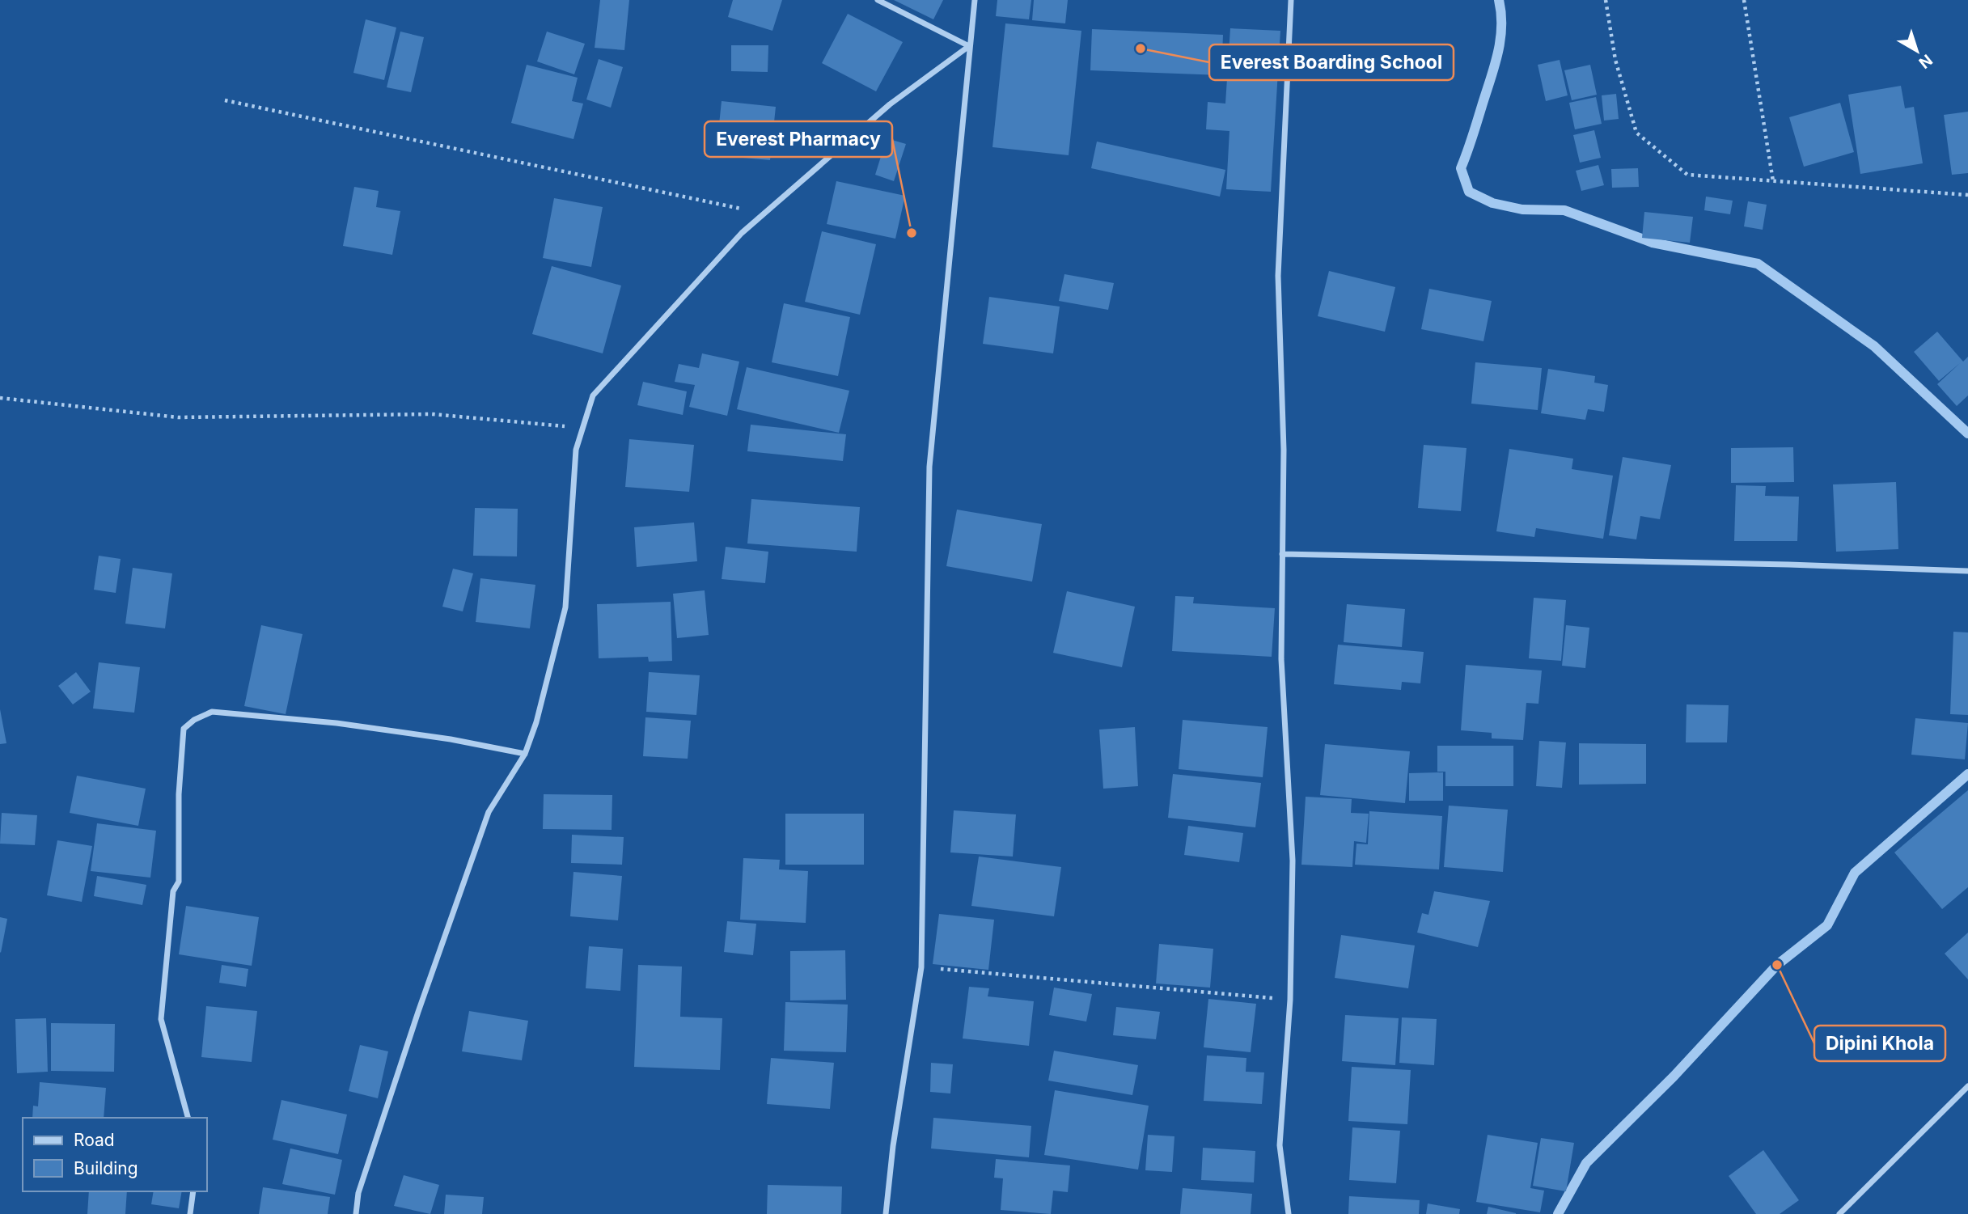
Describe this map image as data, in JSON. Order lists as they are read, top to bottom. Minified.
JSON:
{"places":["Everest Boarding School","Everest Pharmacy","Dipini Khola"],"legend":["Road","Building"],"north":"bottom right"}
